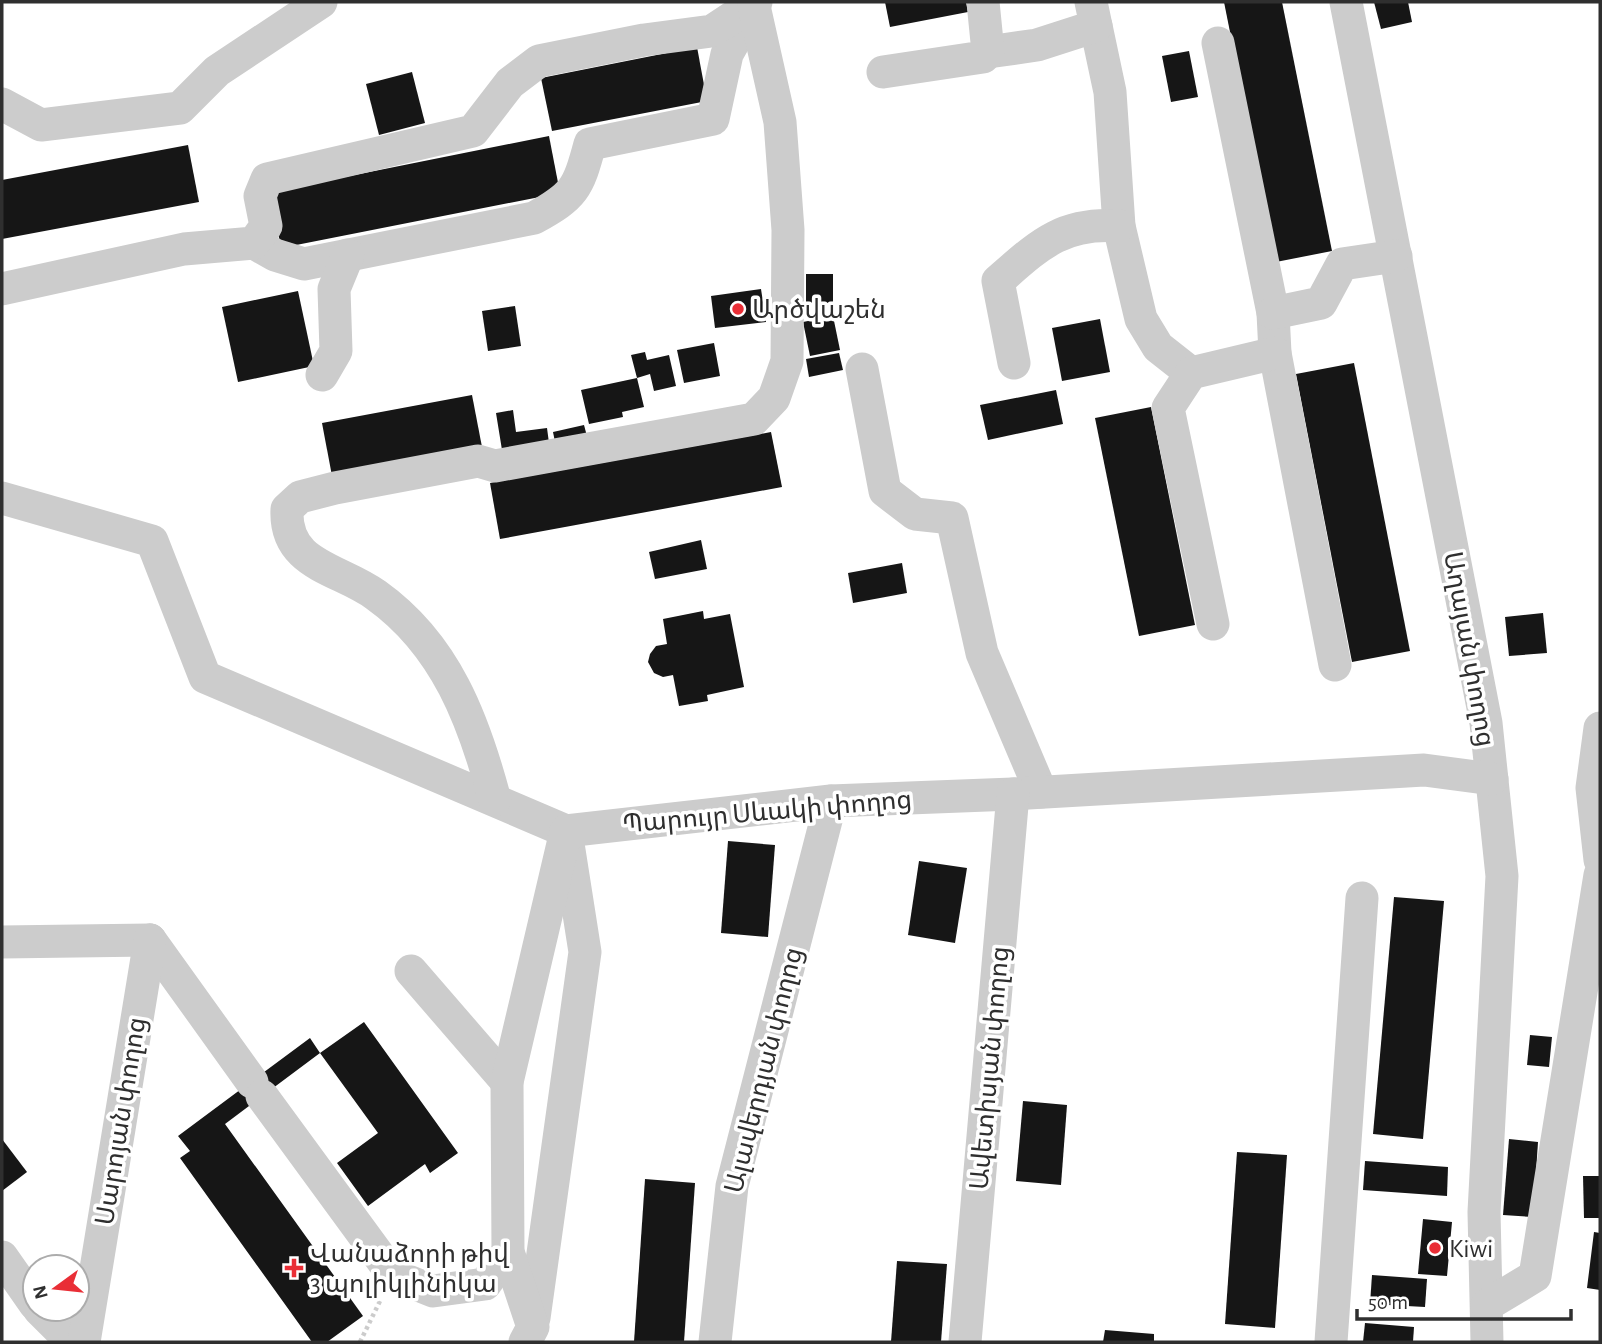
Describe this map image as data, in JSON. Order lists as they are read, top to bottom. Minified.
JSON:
{"streets":{"street":["Աղայան փողոց","Պարույր Սևակի փողոց","Ավետիսյան փողոց","Ալավերդյան փողոց","Սարոյան փողոց"]},"crossings":[["Աղայան փողոց","Պարույր Սևակի փողոց"],["Պարույր Սևակի փողոց","Ավետիսյան փողոց"],["Պարույր Սևակի փողոց","Ալավերդյան փողոց"]],"places":{"other":["Արծվաշեն","Kiwi"],"health":["Վանաձորի թիվ 3 պոլիկլինիկա"]},"scale_bar":"50 m","north":"left"}
